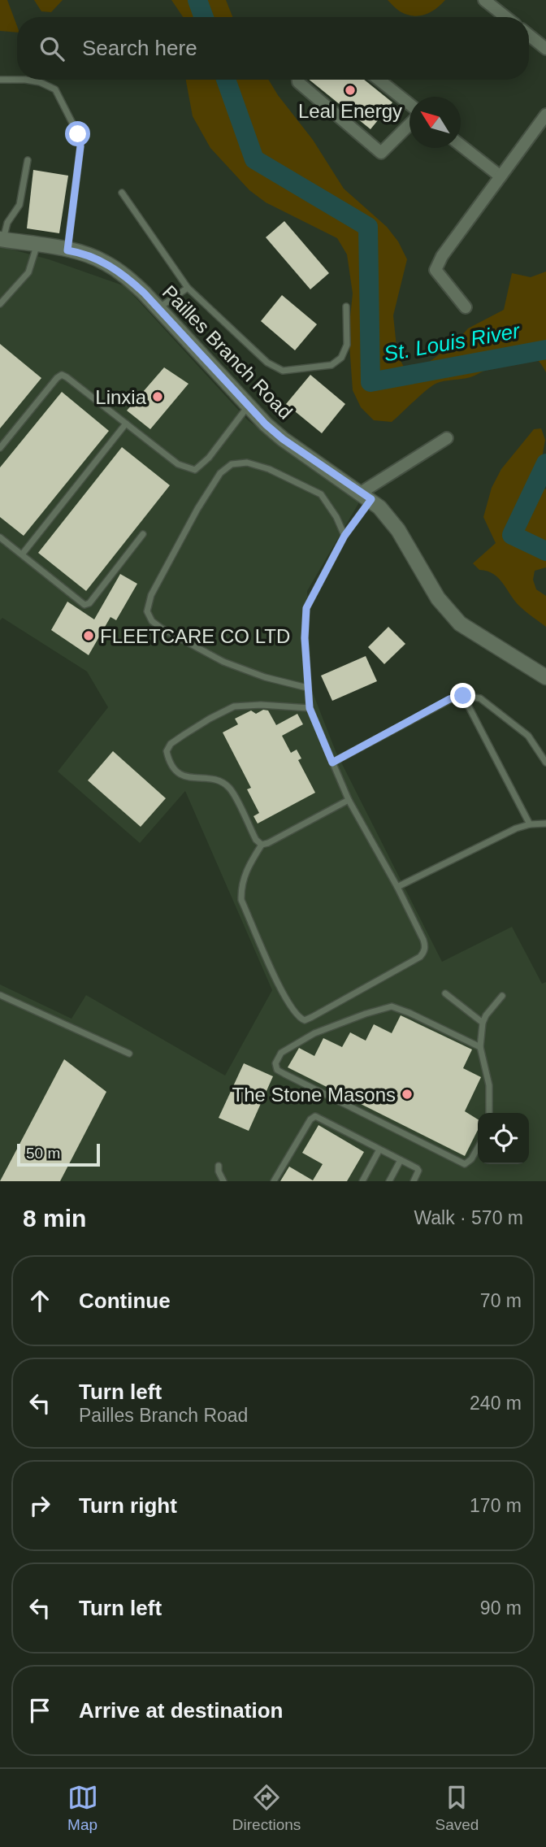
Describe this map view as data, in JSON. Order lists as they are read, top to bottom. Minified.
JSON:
{"streets":{"main road":["Pailles Branch Road"]},"water":["St. Louis River"],"places":["Leal Energy","Linxia","FLEETCARE CO LTD","The Stone Masons"],"scale_bar":"50 m","north":"top left","page":{"search":"Search here","scale":"50 m","heading":["8 min","Walk · 570 m"],"list":[["Continue","70 m"],["Turn left","Pailles Branch Road","240 m"],["Turn right","170 m"],["Turn left","90 m"],"Arrive at destination"],"nav":["Map","Directions","Saved"]}}
